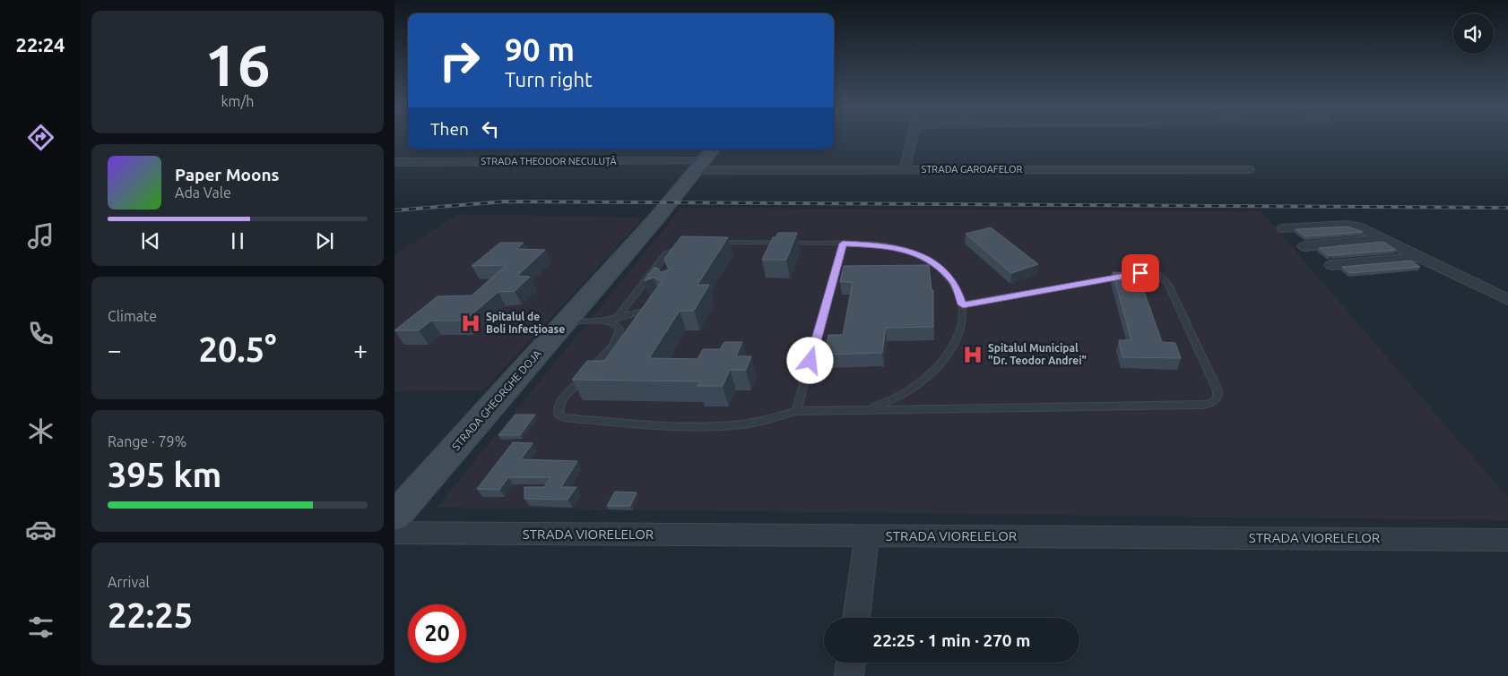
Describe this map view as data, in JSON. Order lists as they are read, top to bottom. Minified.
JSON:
{"streets":{"main road":["STRADA GHEORGHE DOJA"],"street":["STRADA THEODOR NECULUȚĂ","STRADA GAROAFELOR","STRADA VIORELELOR"]},"crossings":[["STRADA THEODOR NECULUȚĂ","STRADA GAROAFELOR"],["STRADA THEODOR NECULUȚĂ","STRADA GHEORGHE DOJA"],["STRADA GAROAFELOR","STRADA GHEORGHE DOJA"]],"places":{"hospital":["Spitalul de Boli Infecțioase","Spitalul Municipal \"Dr. Teodor Andrei\""]},"page":{"tabs":"22:24","tile":[["16","km/h"],"Climate",["Range · 79%","395 km"],["Arrival","22:25"]],"turn":["90 m","Turn right"],"then":"Then","song":["Paper Moons","Ada Vale"],"heat":["−","20.5°","+"],"limit":"20","trip":"22:25 · 1 min · 270 m"}}
